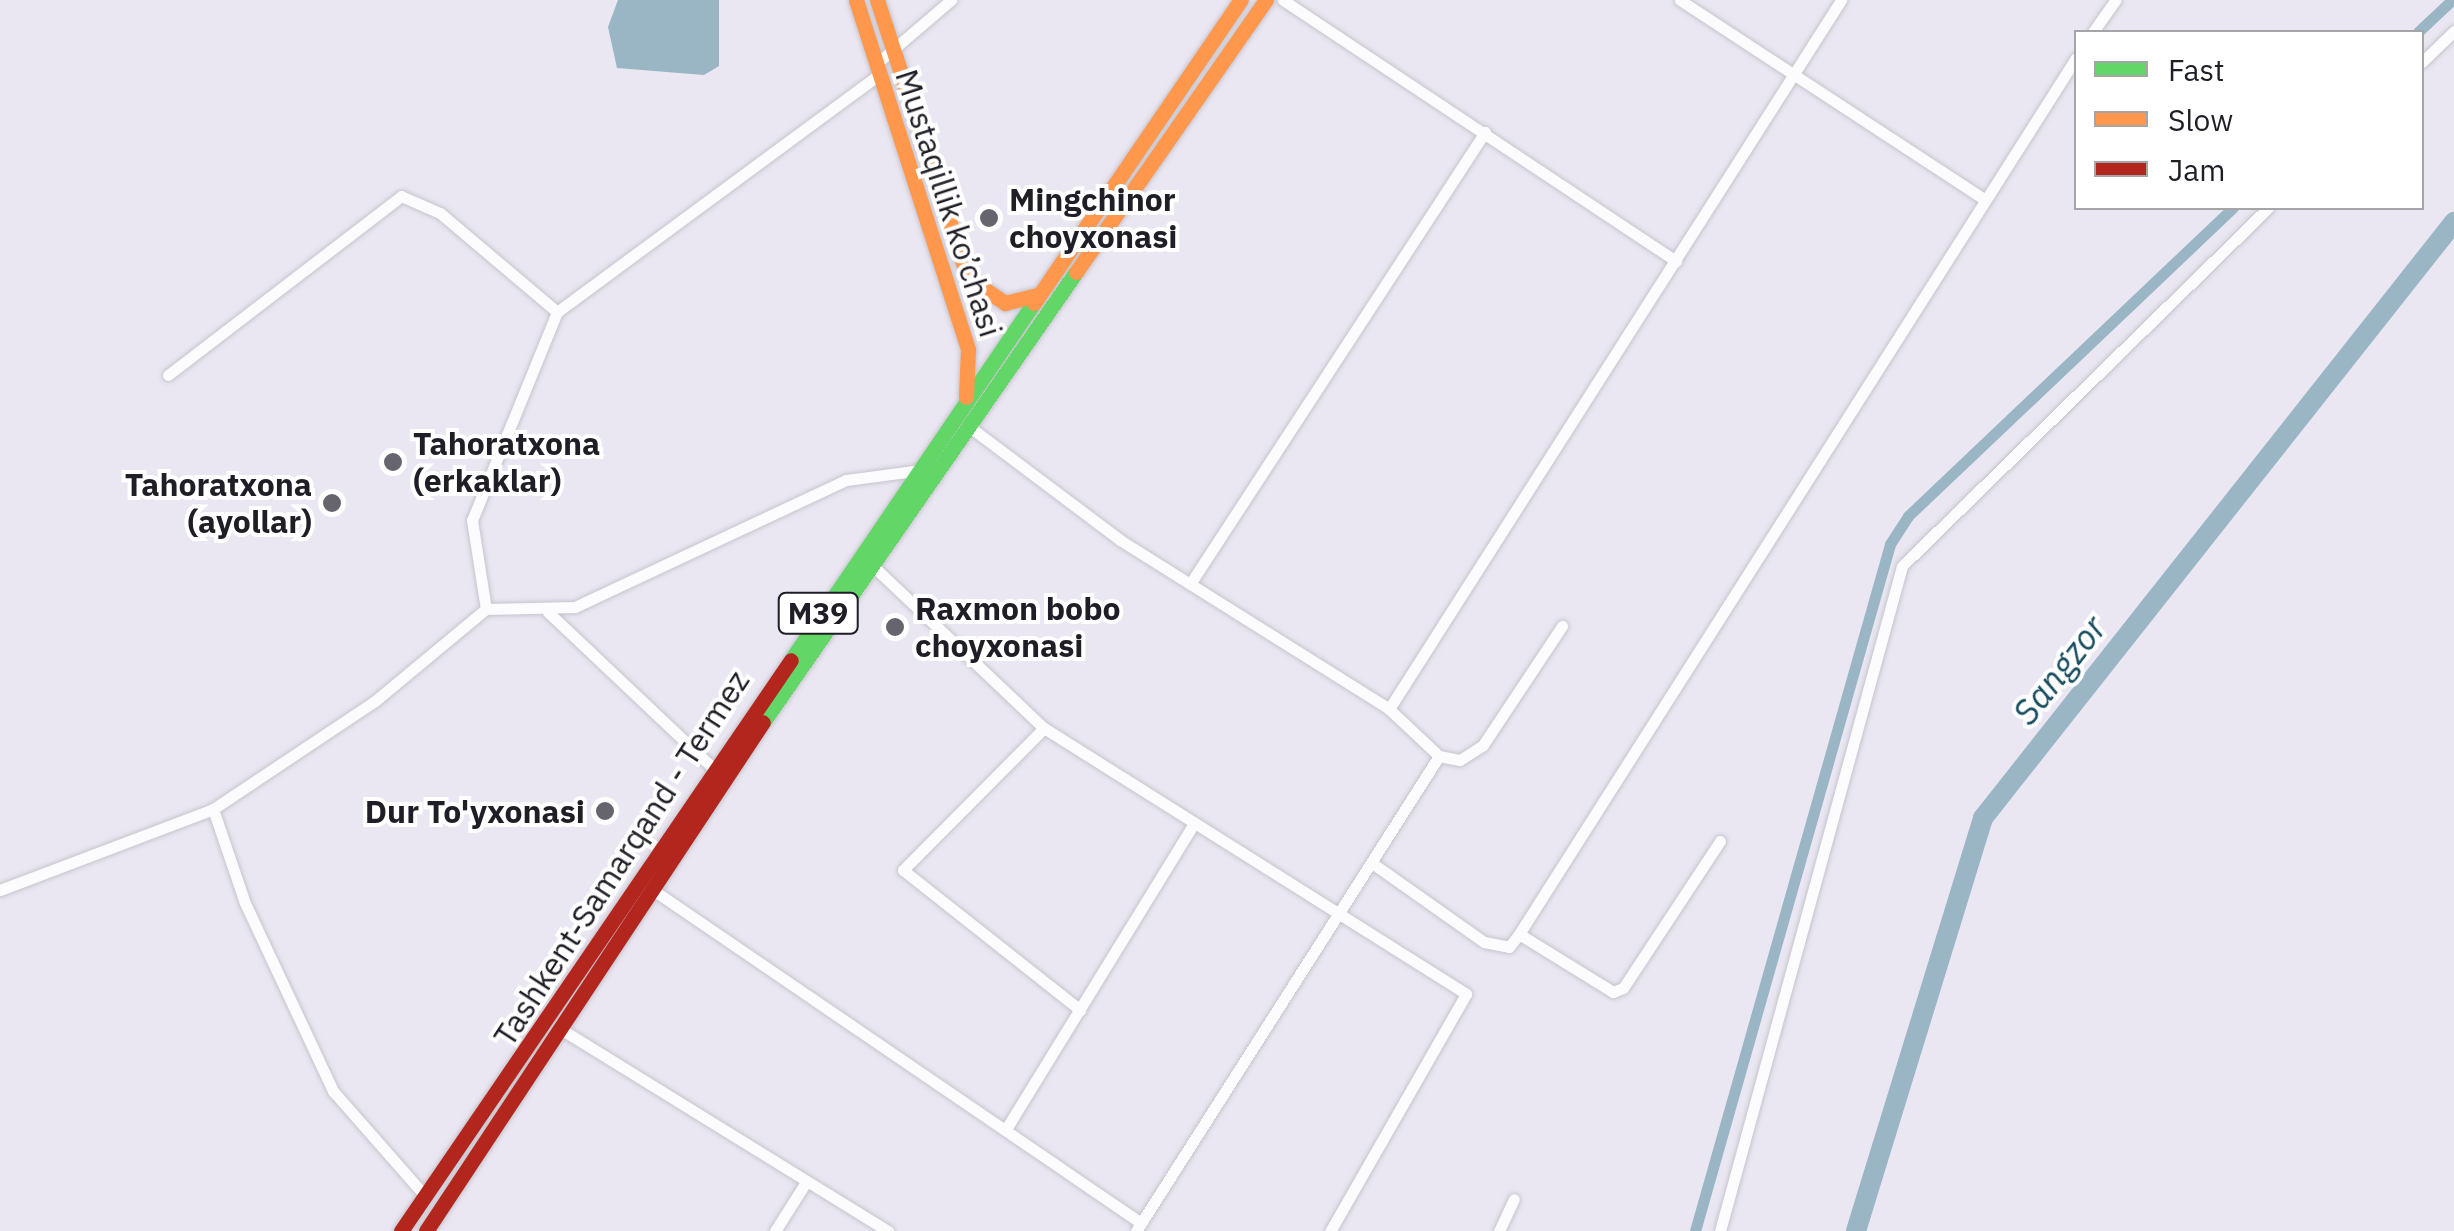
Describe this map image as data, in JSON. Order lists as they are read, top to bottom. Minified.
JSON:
{"streets":{"main road":["Mustaqillik ko’chasi","M39","Tashkent-Samarqand - Termez"]},"crossings":[["Mustaqillik ko’chasi","Tashkent-Samarqand - Termez"]],"water":["Sangzor"],"places":["Mingchinor choyxonasi","Tahoratxona (erkaklar)","Tahoratxona (ayollar)","Raxmon bobo choyxonasi","Dur To'yxonasi"],"legend":["Fast","Slow","Jam"]}
